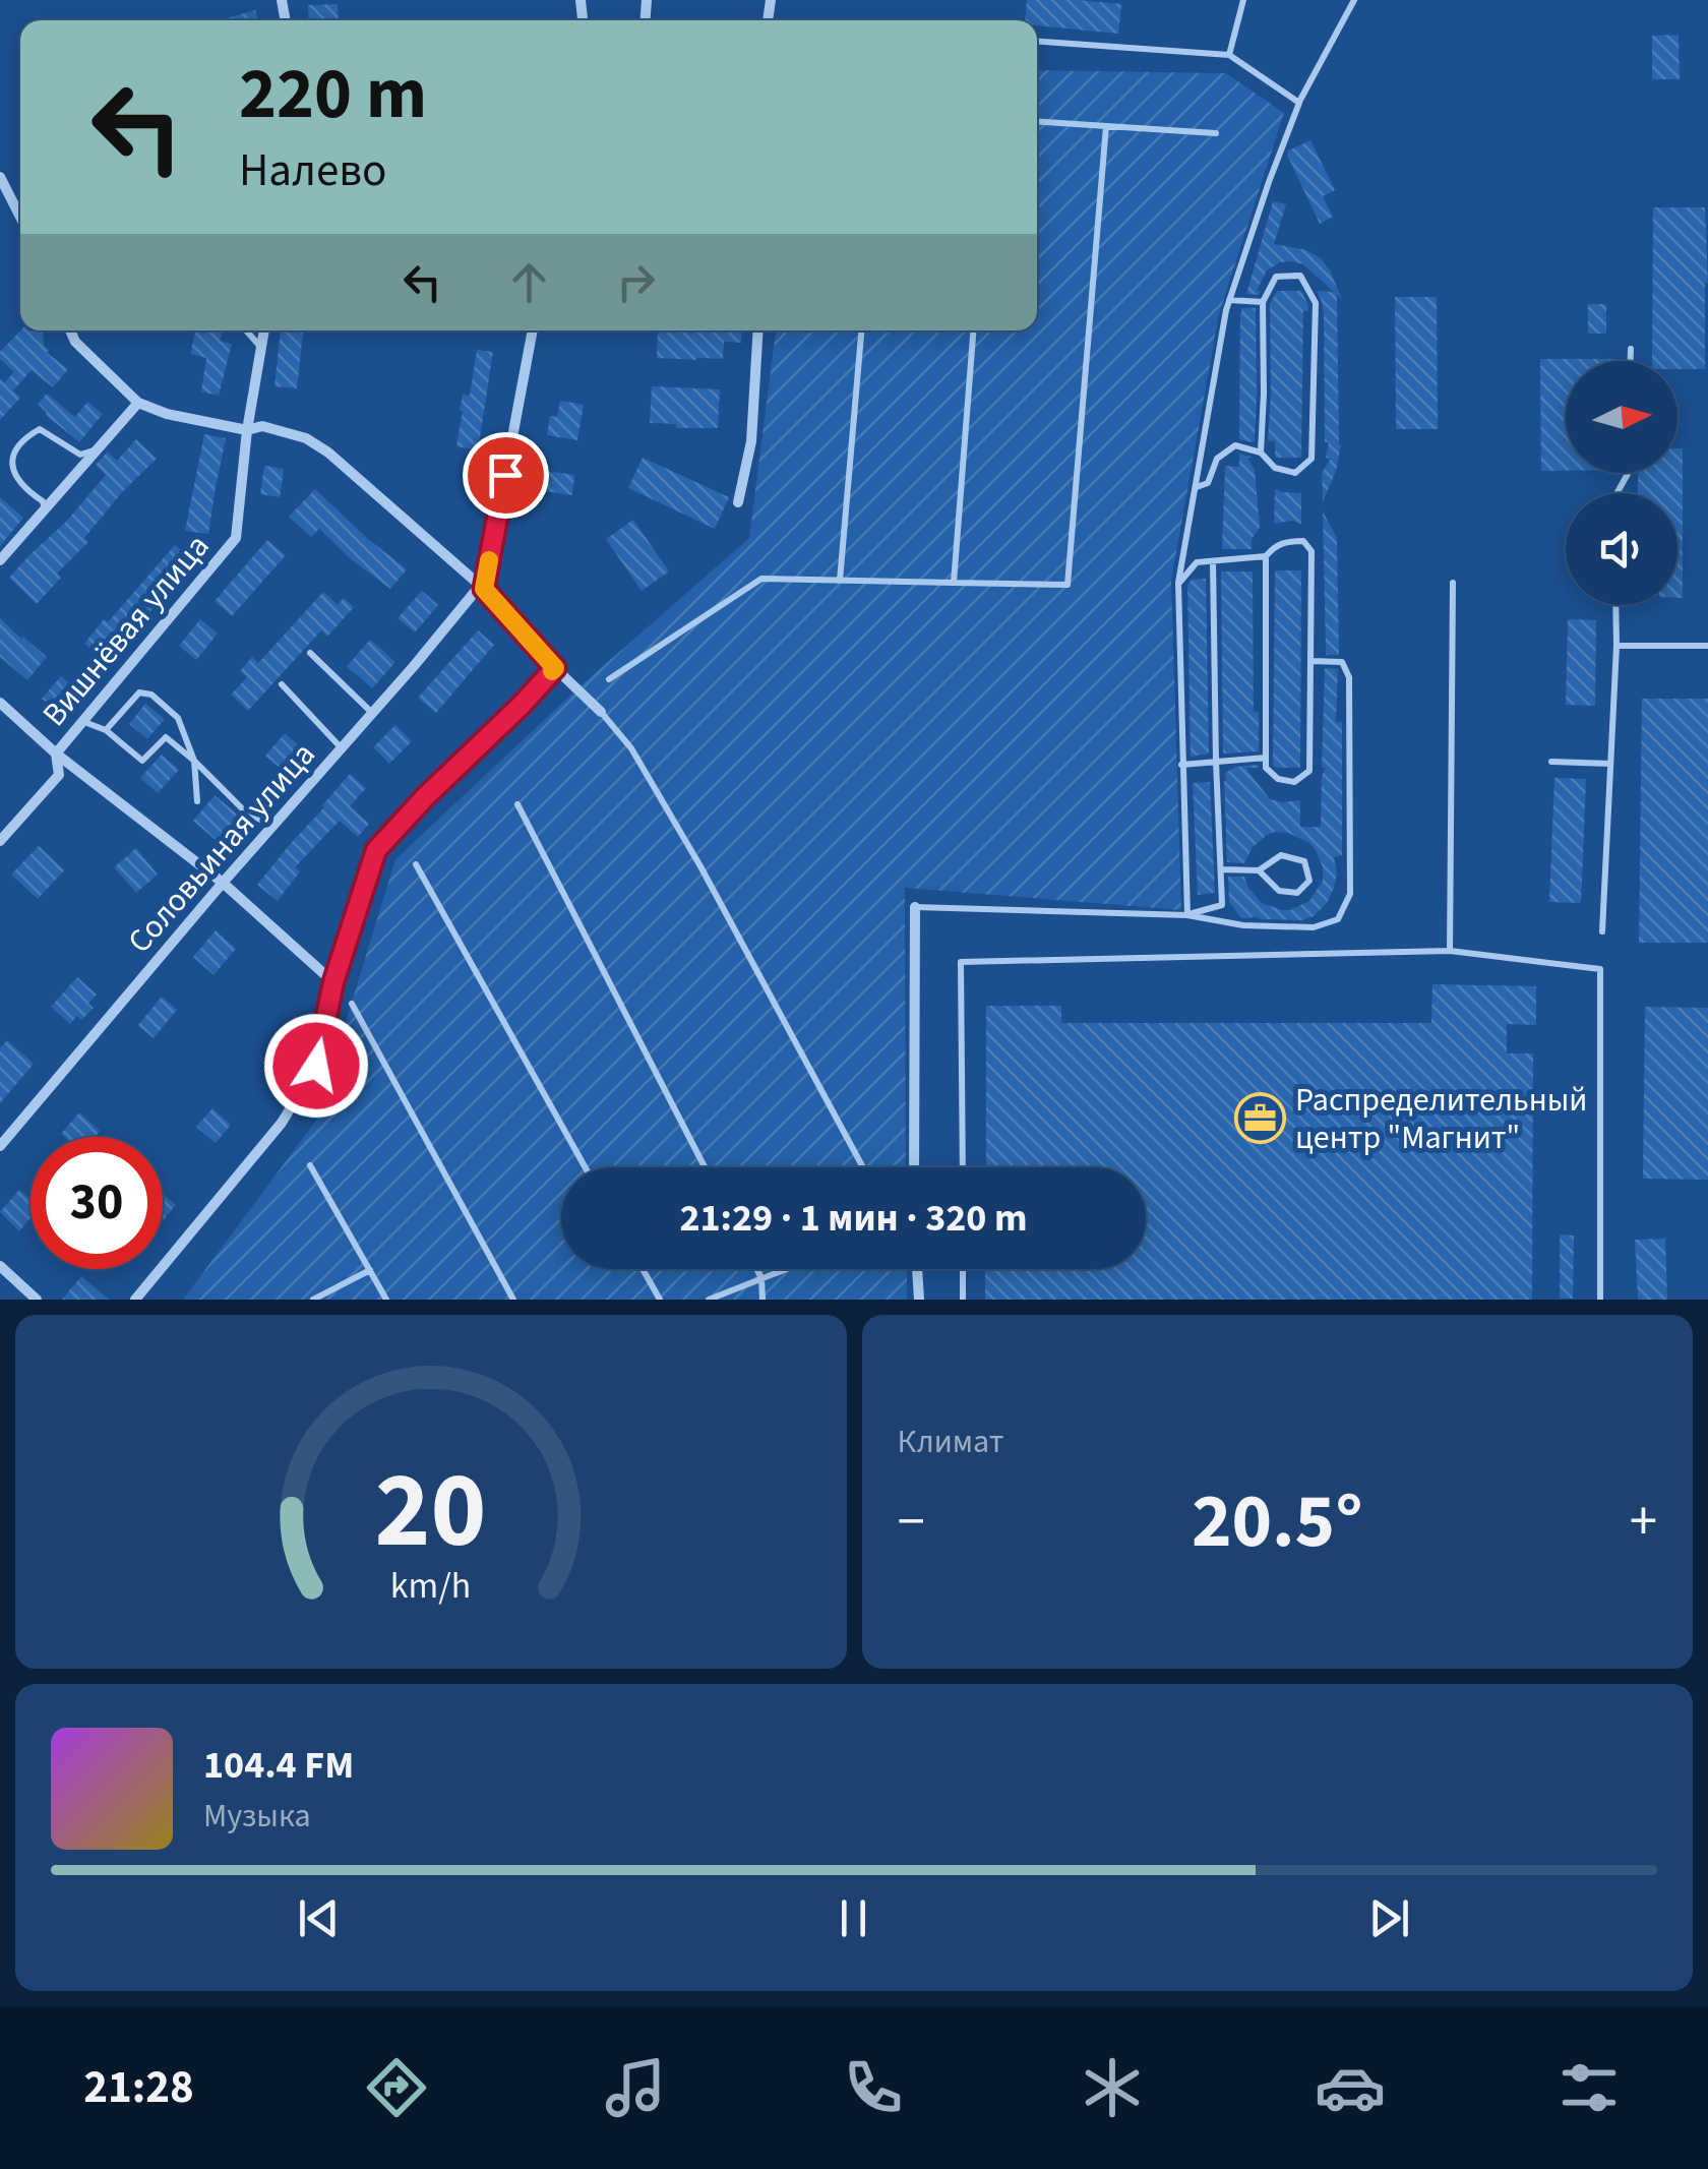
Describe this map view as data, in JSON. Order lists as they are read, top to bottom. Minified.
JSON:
{"streets":{"street":["Вишнёвая улица","Соловьиная улица"]},"places":{"office":["Распределительный центр \"Магнит\""]},"north":"right","page":{"turn":["220 m","Налево"],"limit":"30","trip":"21:29 · 1 мин · 320 m","tile":"Климат","heat":["−","20.5°","+"],"song":["104.4 FM","Музыка"],"tabs":"21:28","gauge":["20","km/h"]}}
